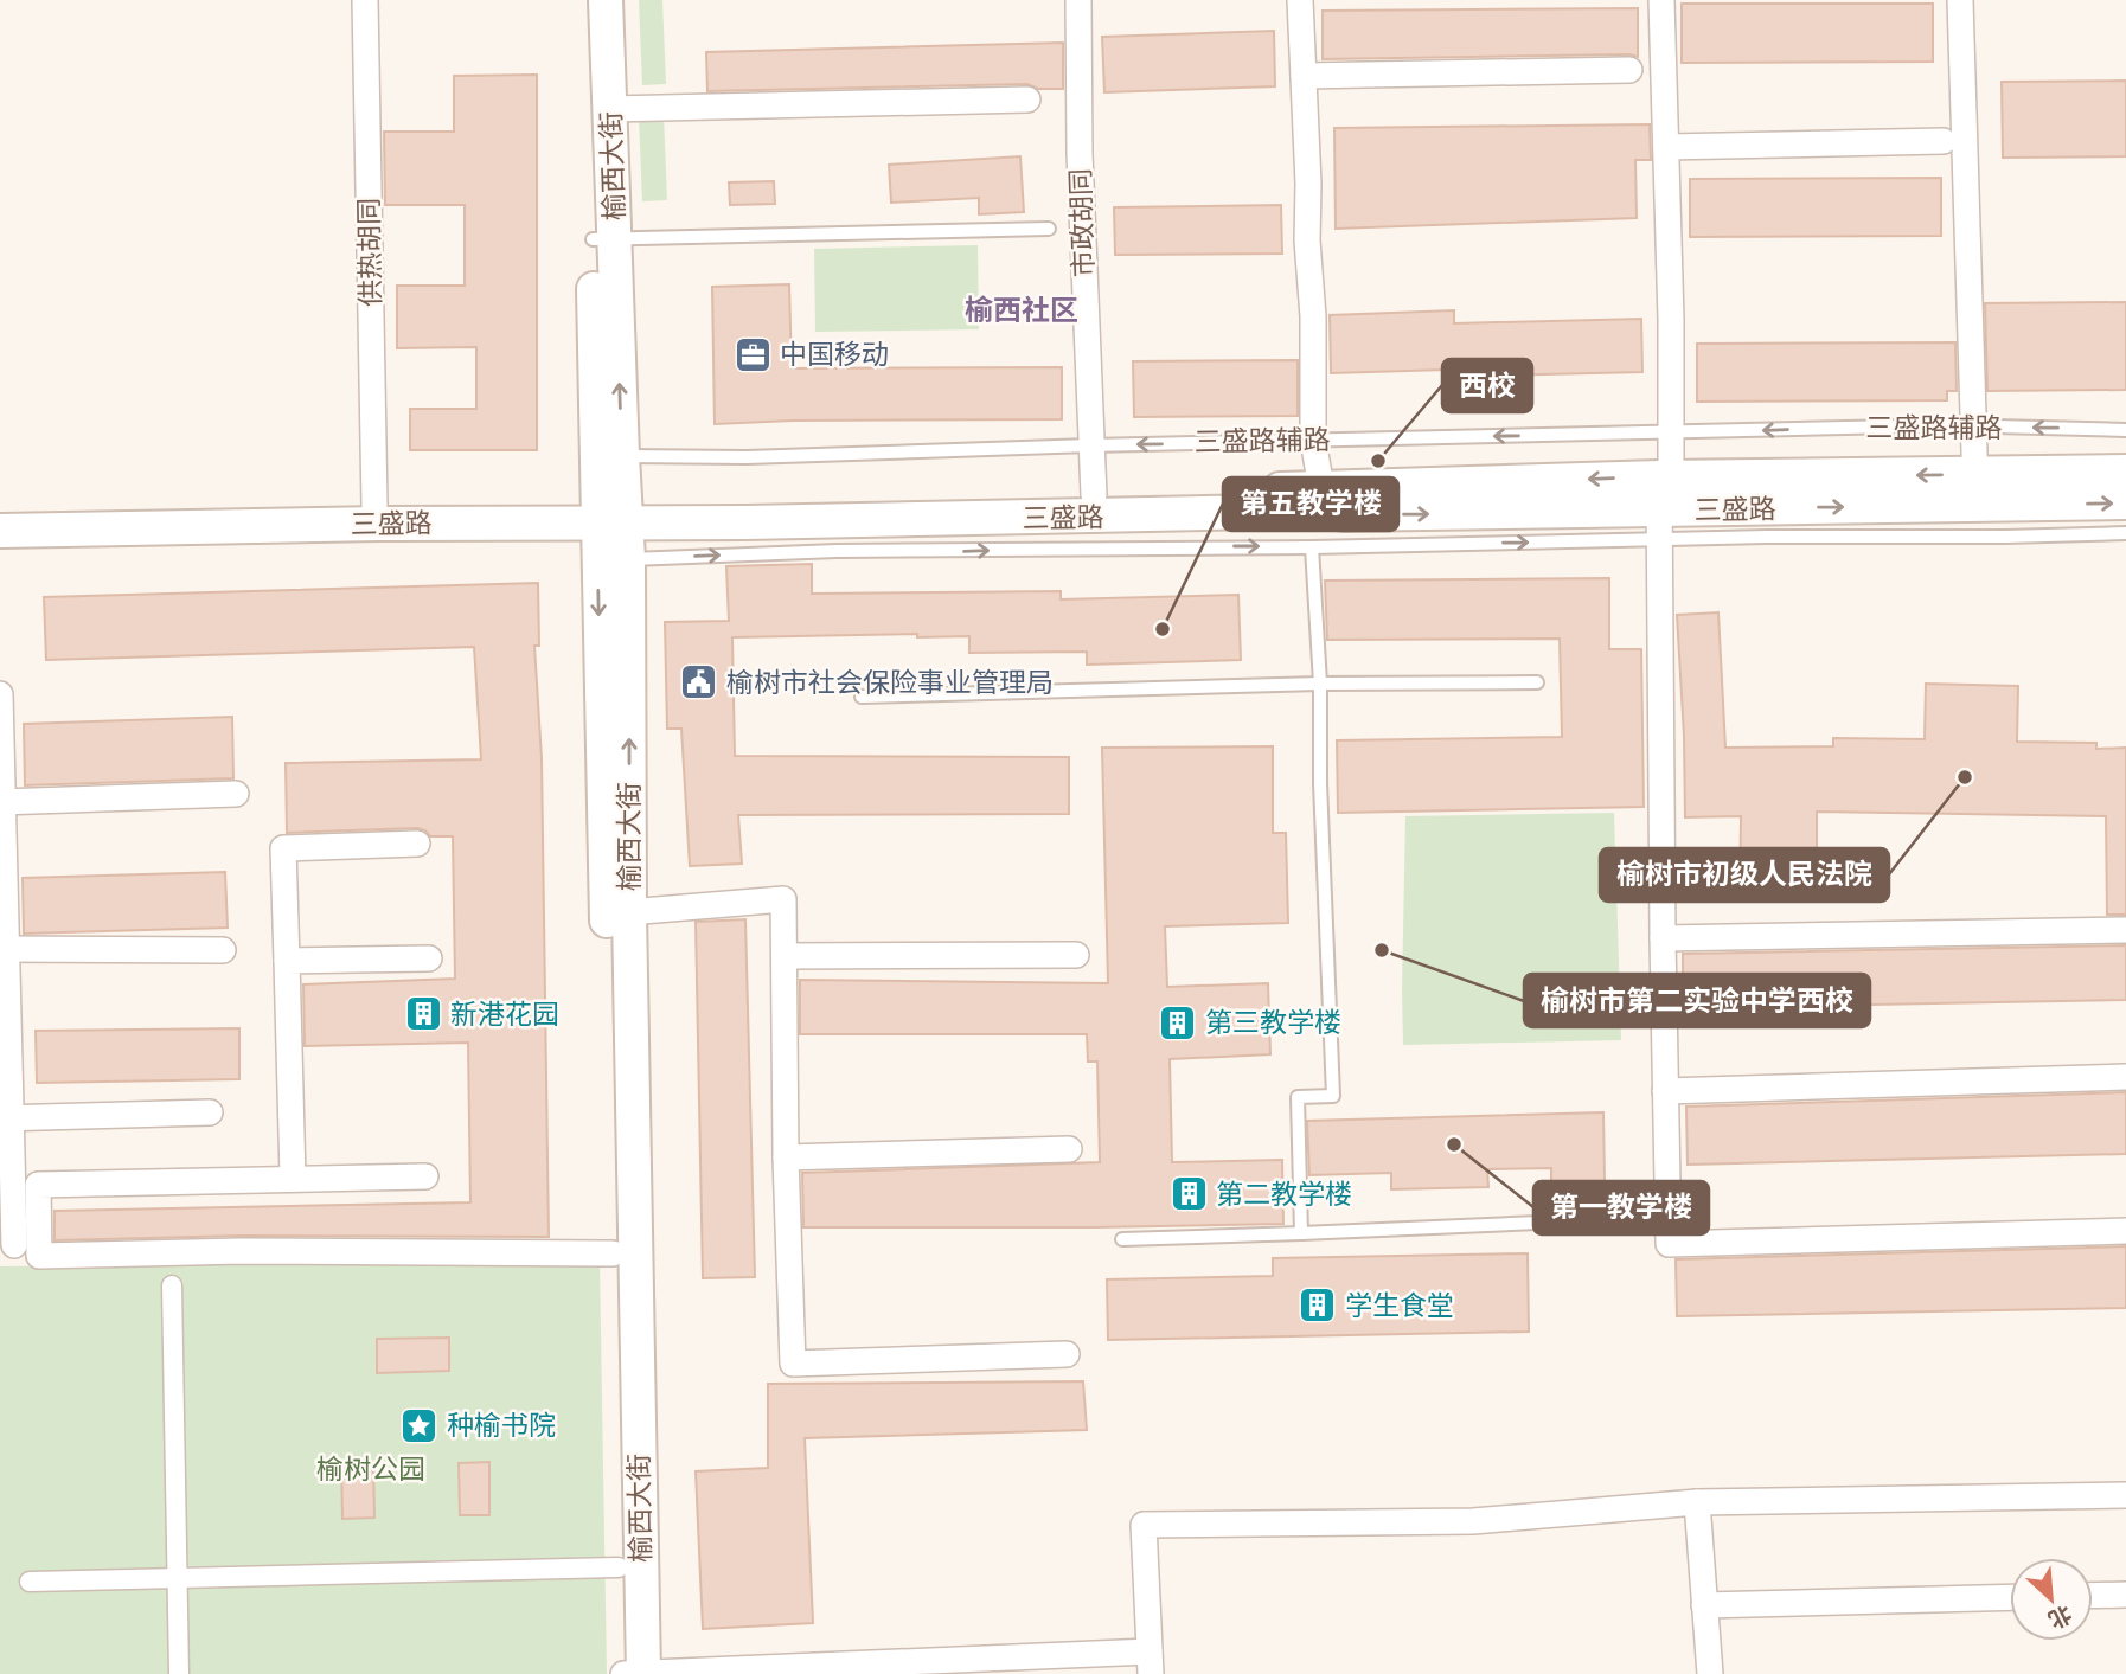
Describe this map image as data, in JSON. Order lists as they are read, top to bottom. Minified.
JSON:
{"streets":{"main road":["榆西大街","三盛路"],"street":["市政胡同","供热胡同"],"lane":["三盛路辅路"]},"crossings":[["榆西大街","三盛路辅路"],["榆西大街","三盛路"],["市政胡同","三盛路辅路"],["市政胡同","三盛路"],["供热胡同","三盛路"]],"districts":["榆西社区"],"parks":["榆树公园"],"places":{"office":["中国移动"],"other":["西校","第五教学楼","榆树市初级人民法院","榆树市第二实验中学西校","第一教学楼"],"public building":["榆树市社会保险事业管理局"],"building":["新港花园","第三教学楼","第二教学楼","学生食堂"],"place":["种榆书院"]},"north":"bottom right"}
